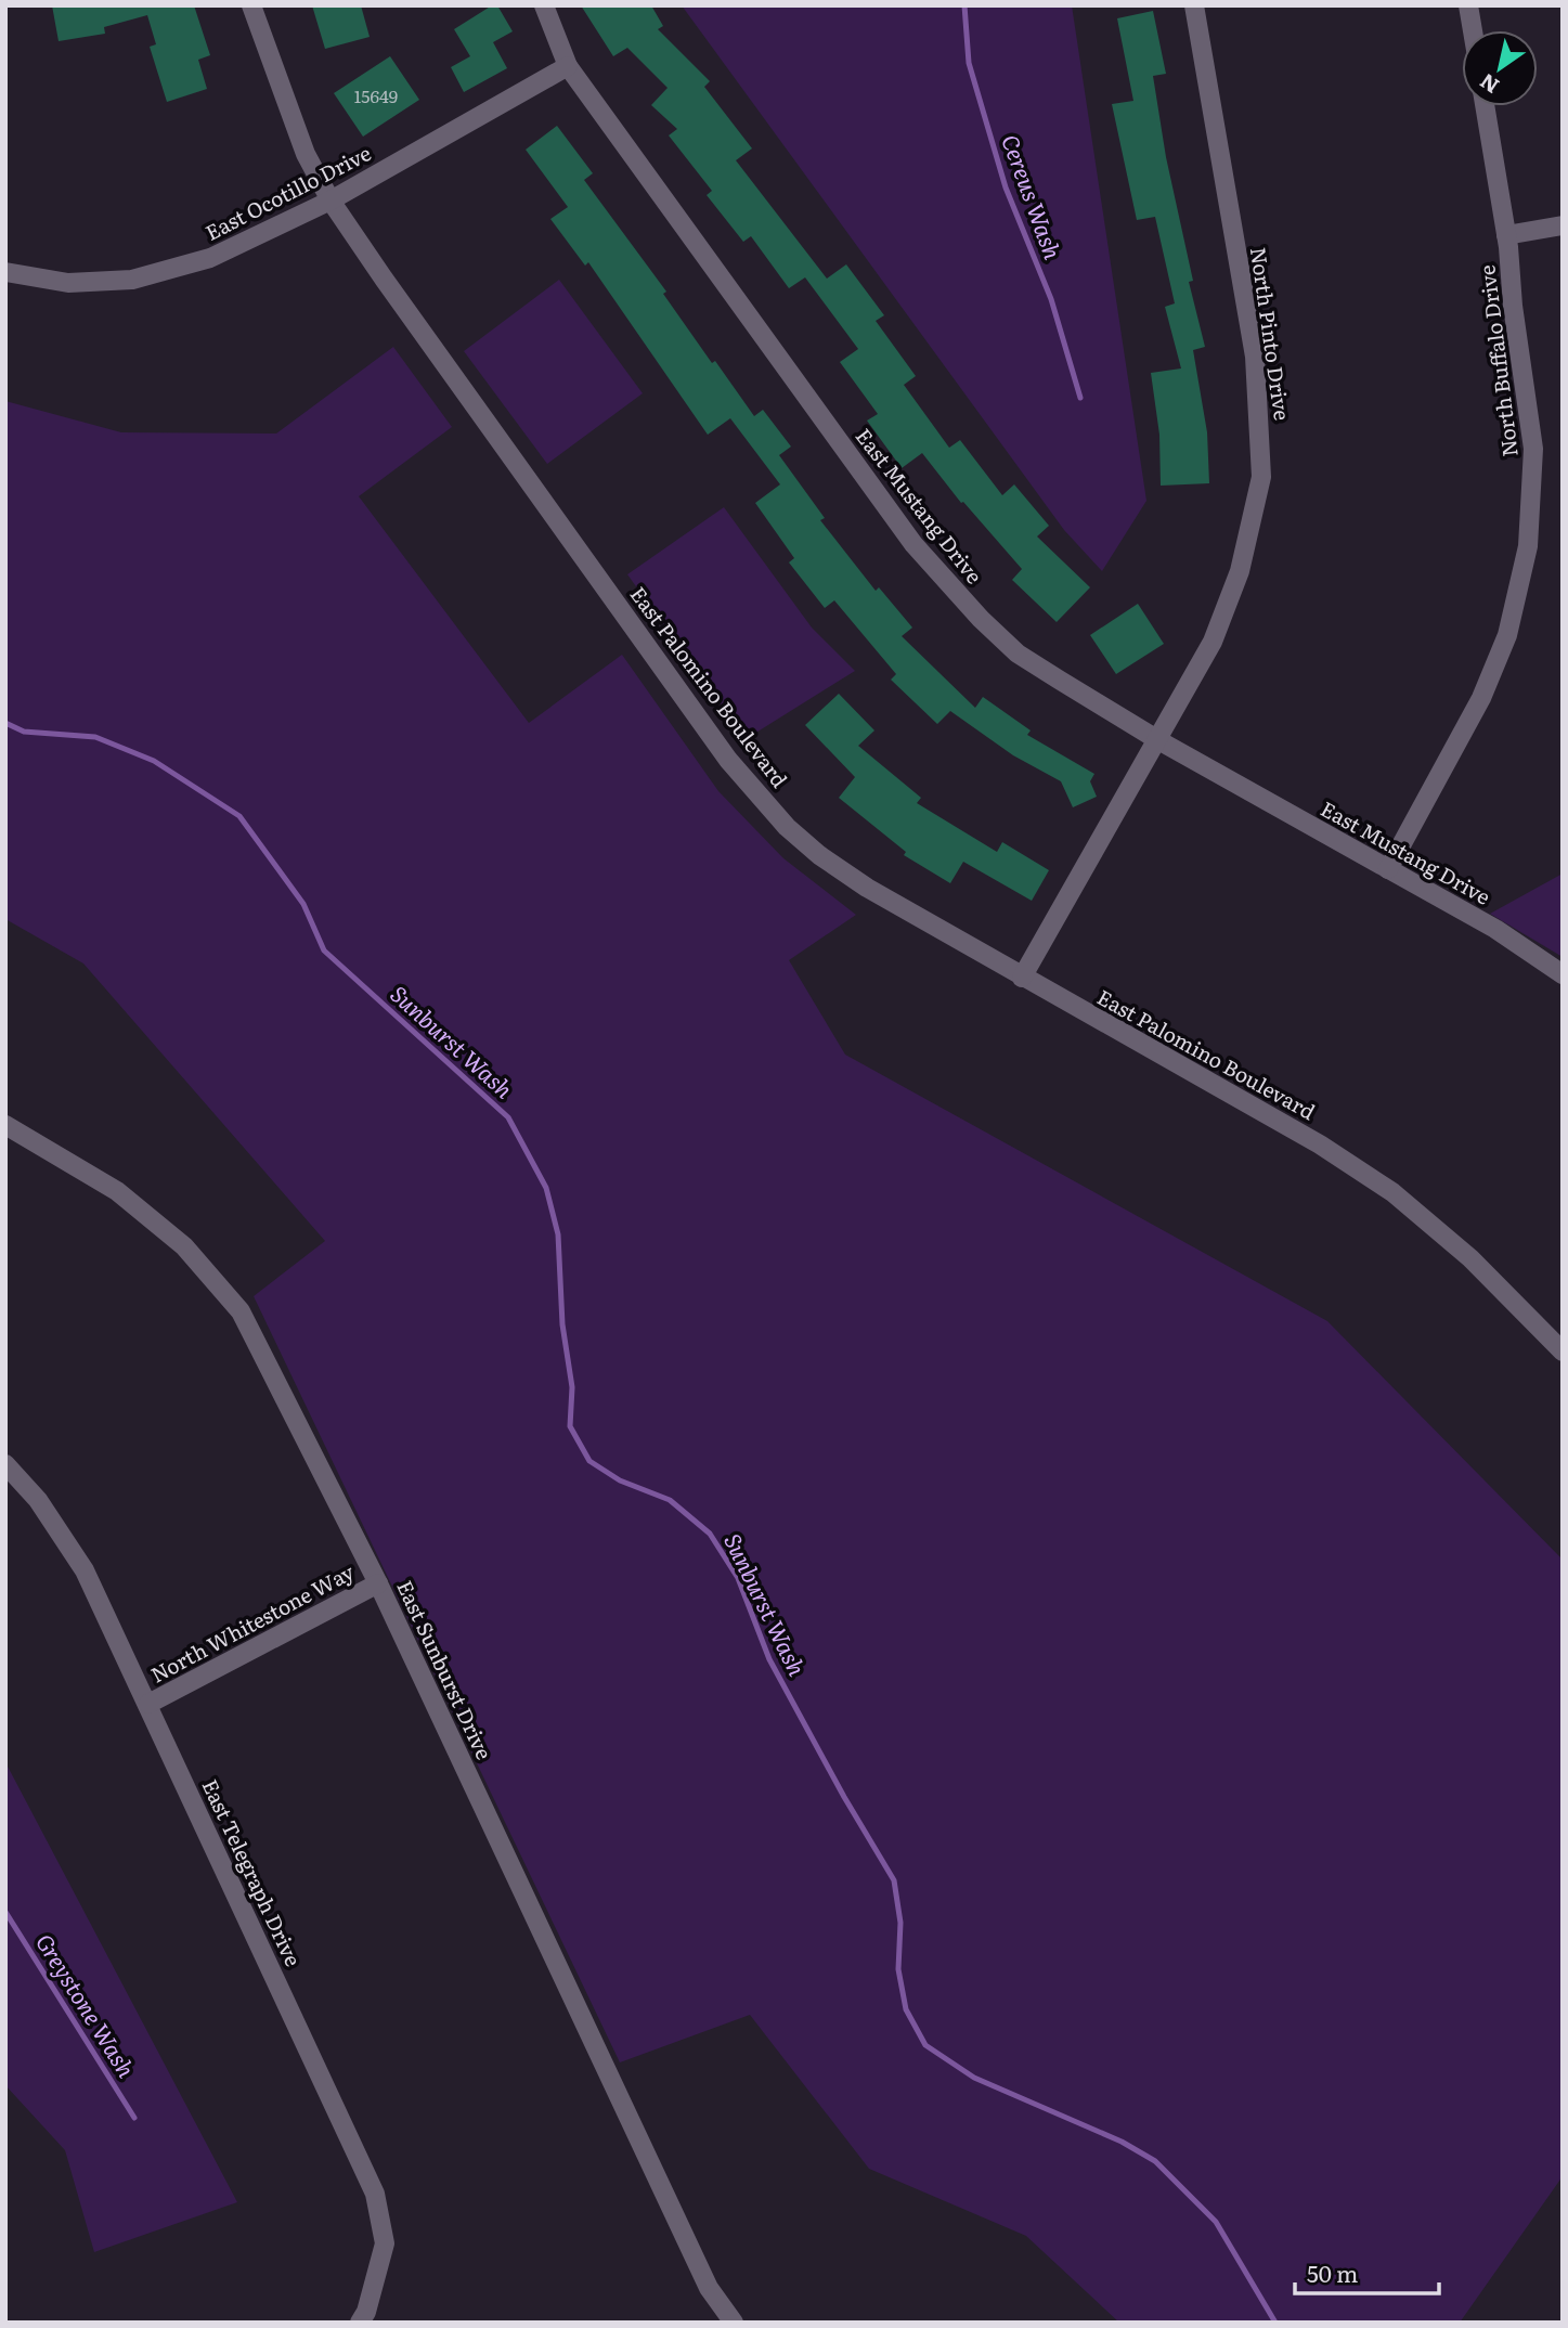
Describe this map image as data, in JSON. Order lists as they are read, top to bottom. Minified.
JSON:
{"streets":{"street":["East Ocotillo Drive","North Pinto Drive","North Buffalo Drive","East Mustang Drive","East Palomino Boulevard","North Whitestone Way","East Sunburst Drive","East Telegraph Drive"]},"crossings":[["East Ocotillo Drive","East Mustang Drive"],["East Ocotillo Drive","East Palomino Boulevard"],["North Pinto Drive","East Mustang Drive"],["North Pinto Drive","East Palomino Boulevard"],["North Buffalo Drive","East Mustang Drive"],["North Whitestone Way","East Sunburst Drive"],["North Whitestone Way","East Telegraph Drive"]],"water":["Cereus Wash","Sunburst Wash","Greystone Wash"],"house_numbers":["15649"],"scale_bar":"50 m","north":"bottom left"}
